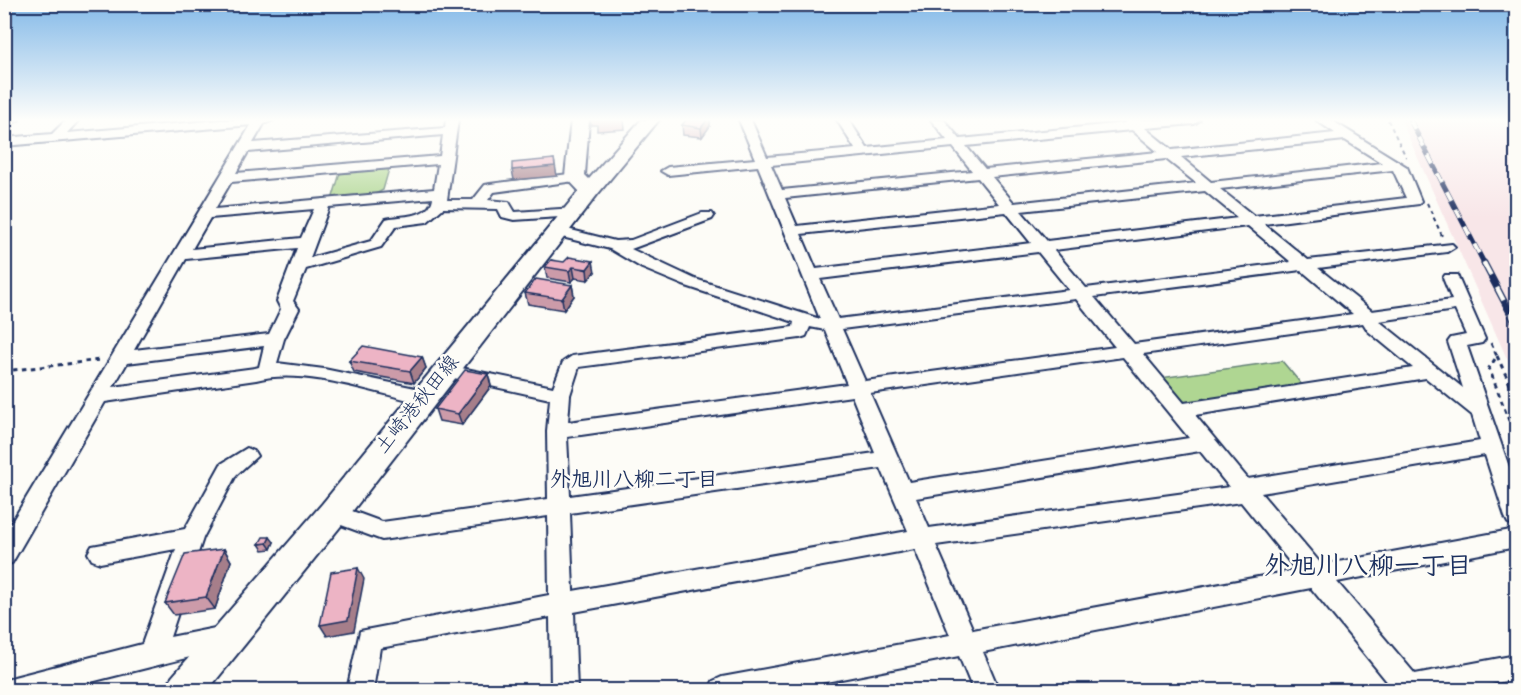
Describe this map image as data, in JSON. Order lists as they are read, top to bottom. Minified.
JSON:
{"streets":{"main road":["土崎港秋田線"]},"districts":["外旭川八柳二丁目","外旭川八柳一丁目"]}
